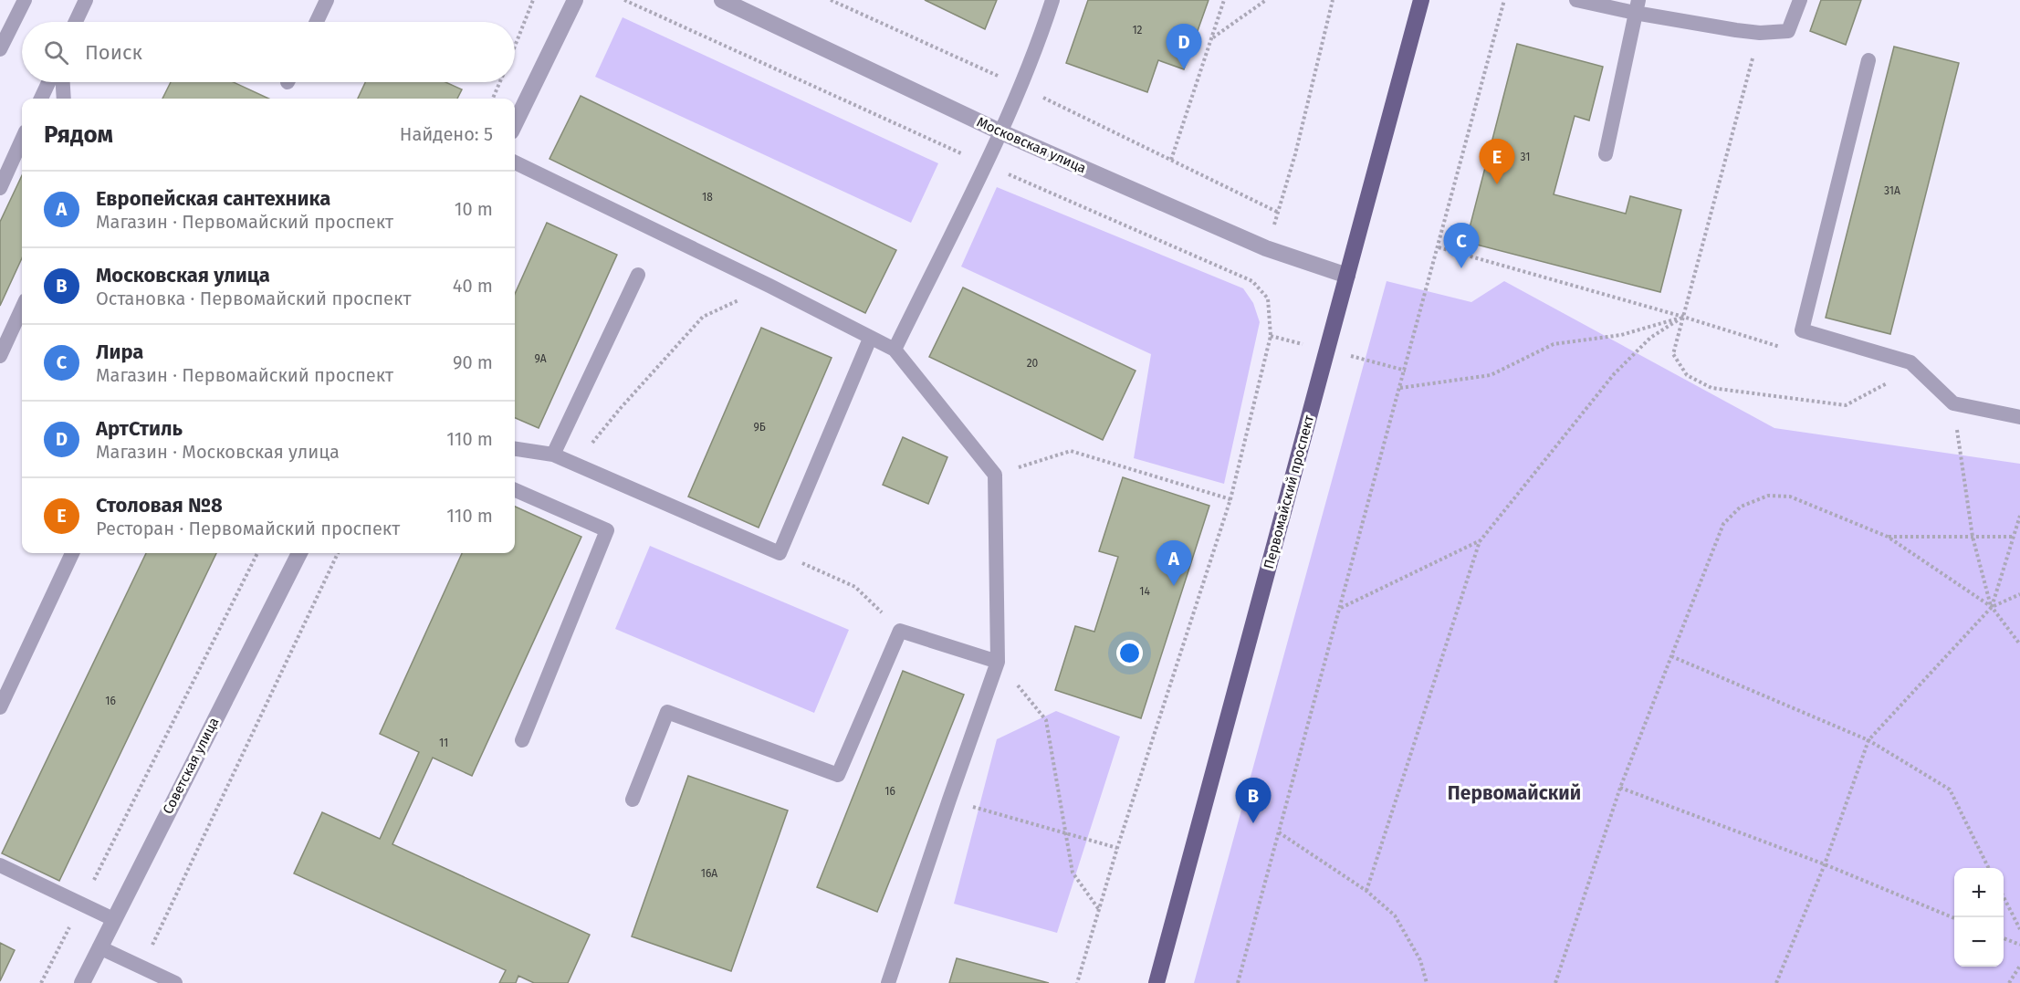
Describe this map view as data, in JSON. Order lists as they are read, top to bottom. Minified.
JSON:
{"streets":{"main road":["Первомайский проспект"],"street":["Московская улица","Советская улица"]},"crossings":[["Московская улица","Первомайский проспект"]],"districts":["Первомайский"],"house_numbers":["12","31","31А","18","9А","20","9Б","14","16","11","16","16А"],"page":{"search":"Поиск","pins":["D","E","C","A","B"],"heading":["Рядом","Найдено: 5"],"list":[{"mark":"A","name":"Европейская сантехника","note":"Магазин · Первомайский проспект","value":"10 m"},{"mark":"B","name":"Московская улица","note":"Остановка · Первомайский проспект","value":"40 m"},{"mark":"C","name":"Лира","note":"Магазин · Первомайский проспект","value":"90 m"},{"mark":"D","name":"АртСтиль","note":"Магазин · Московская улица","value":"110 m"},{"mark":"E","name":"Столовая №8","note":"Ресторан · Первомайский проспект","value":"110 m"}],"map_buttons":["+","−"]}}
